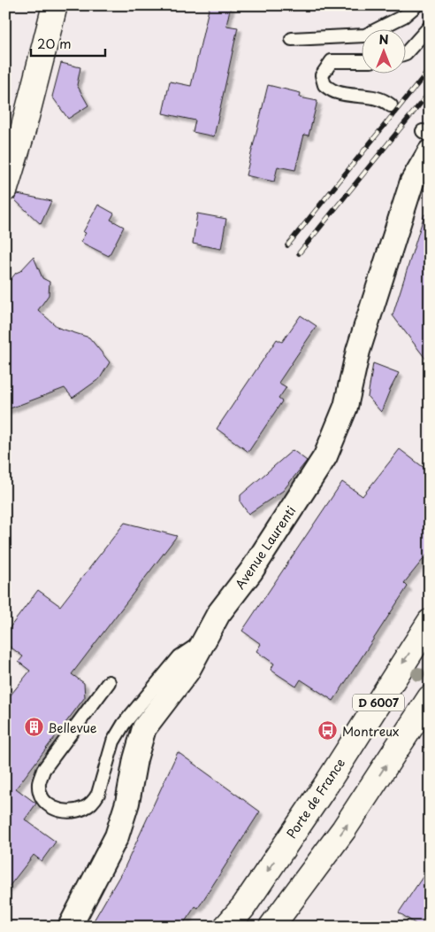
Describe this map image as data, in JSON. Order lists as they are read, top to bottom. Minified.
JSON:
{"streets":{"main road":["D 6007","Porte de France"],"street":["Avenue Laurenti"]},"places":{"building":["Bellevue"],"bus stop":["Montreux"]},"scale_bar":"20 m","north":"top"}
